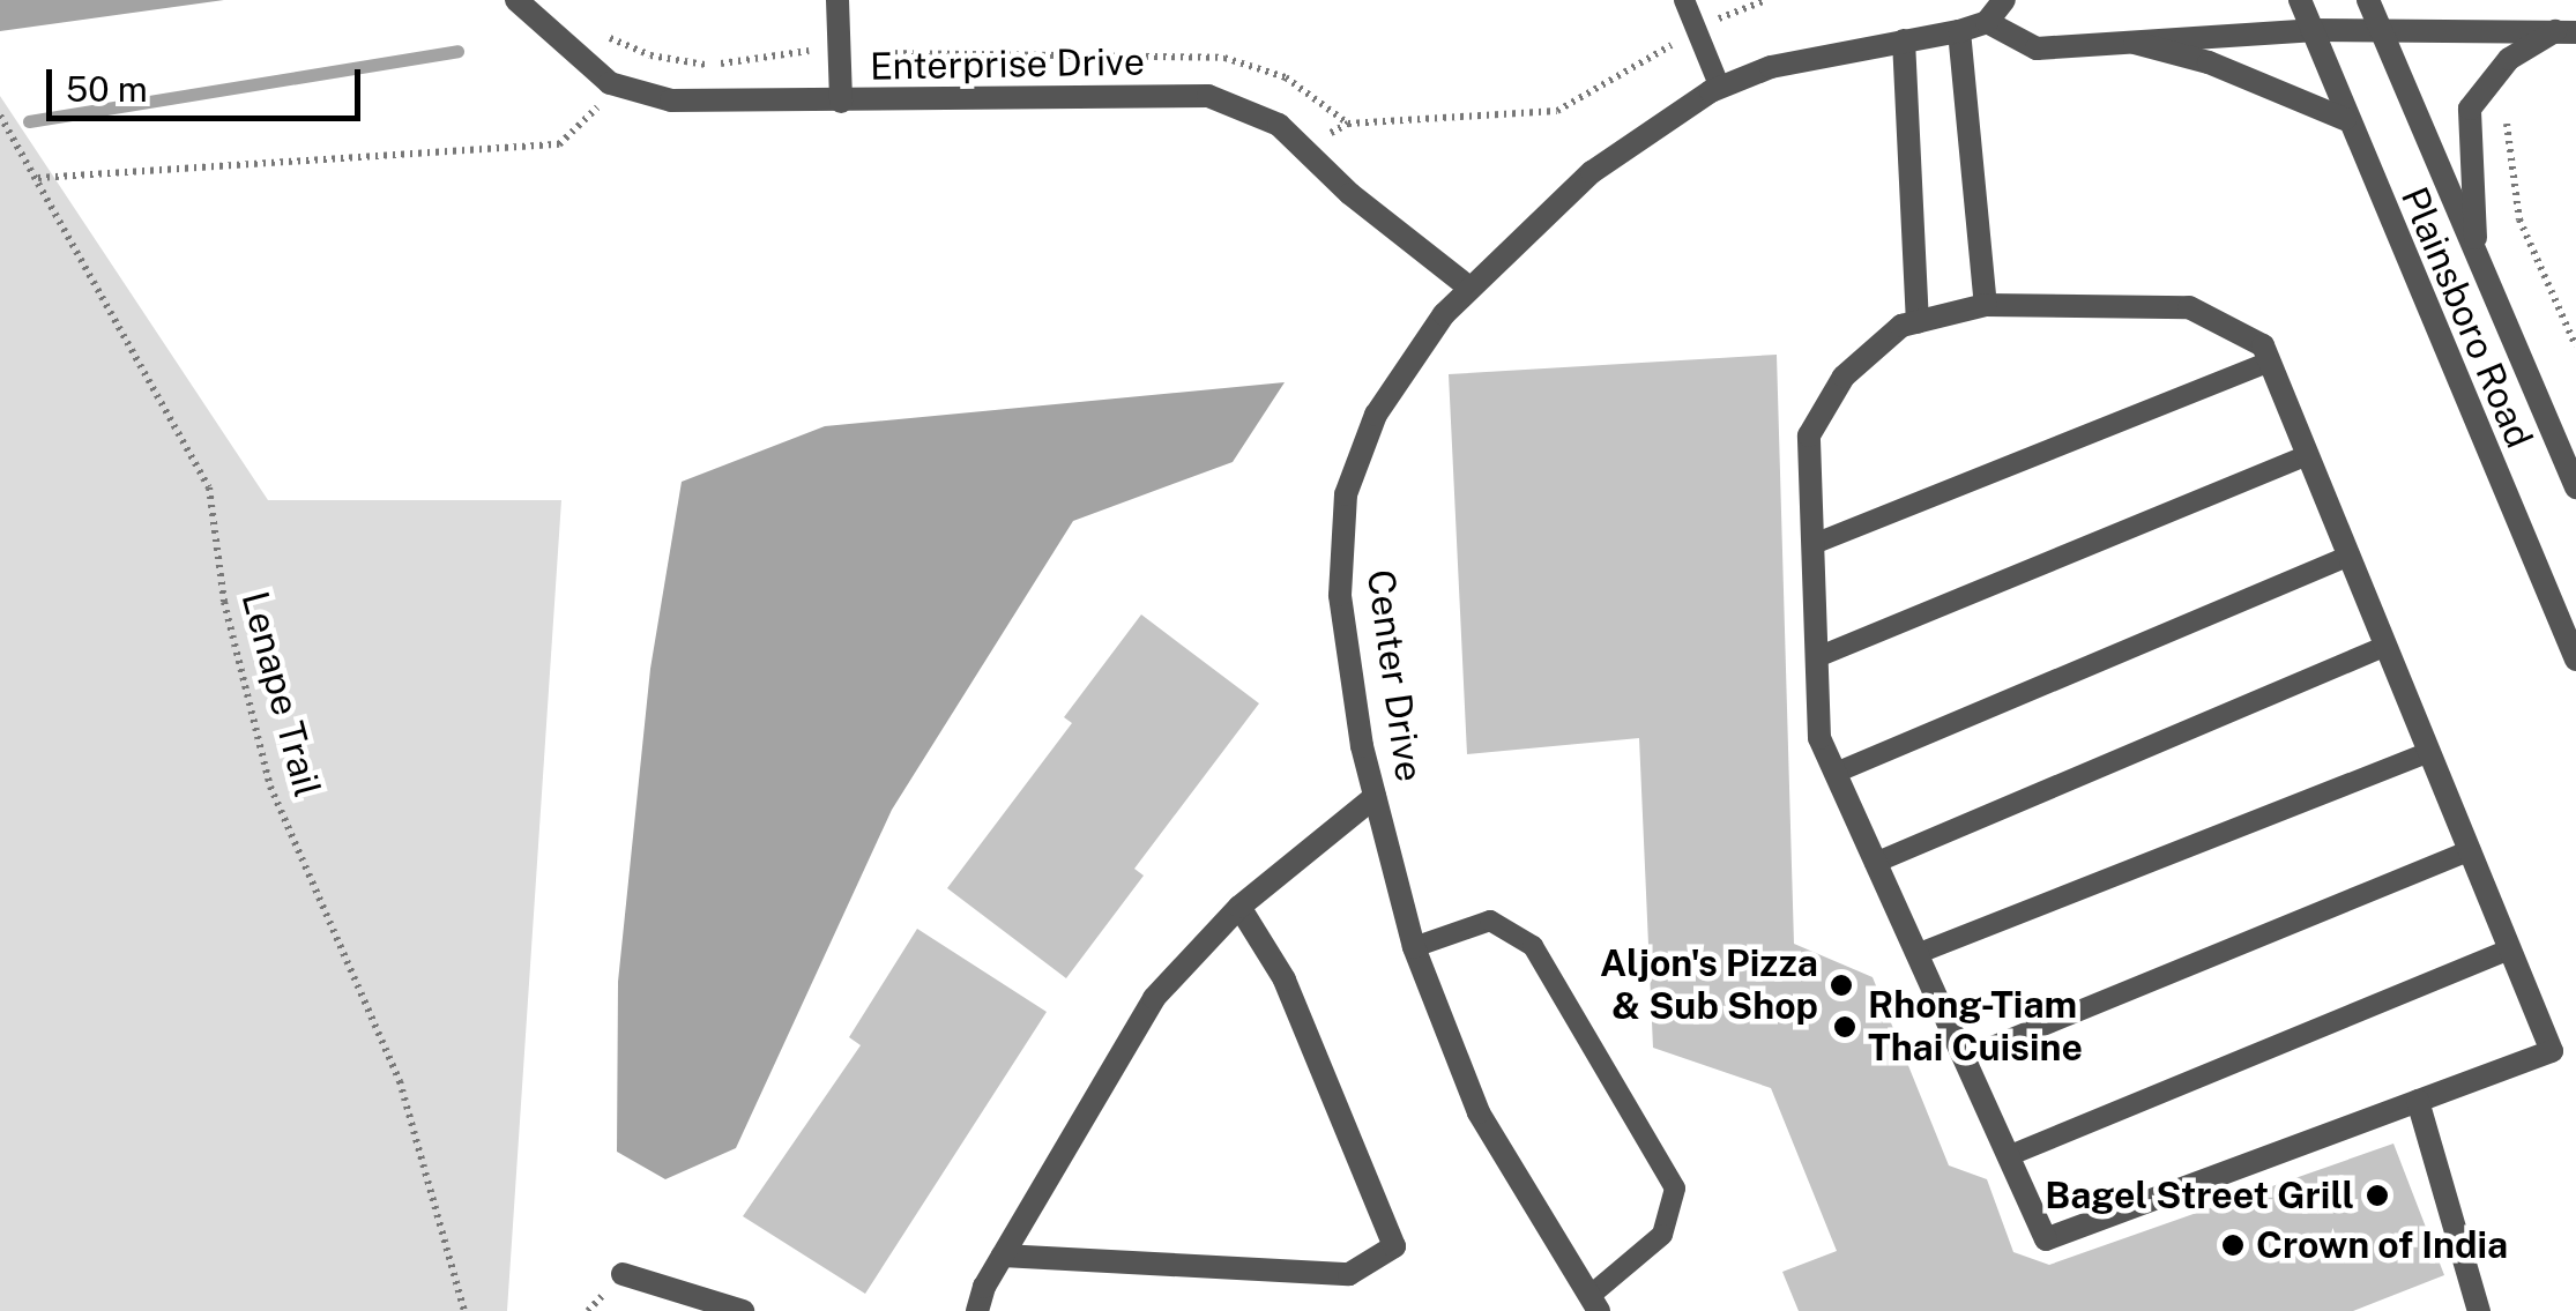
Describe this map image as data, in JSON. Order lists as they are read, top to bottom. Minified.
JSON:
{"streets":{"street":["Enterprise Drive","Plainsboro Road","Center Drive"],"path":["Lenape Trail"]},"crossings":[["Enterprise Drive","Center Drive"]],"places":["Aljon's Pizza & Sub Shop","Rhong-Tiam Thai Cuisine","Bagel Street Grill","Crown of India"],"scale_bar":"50 m"}
